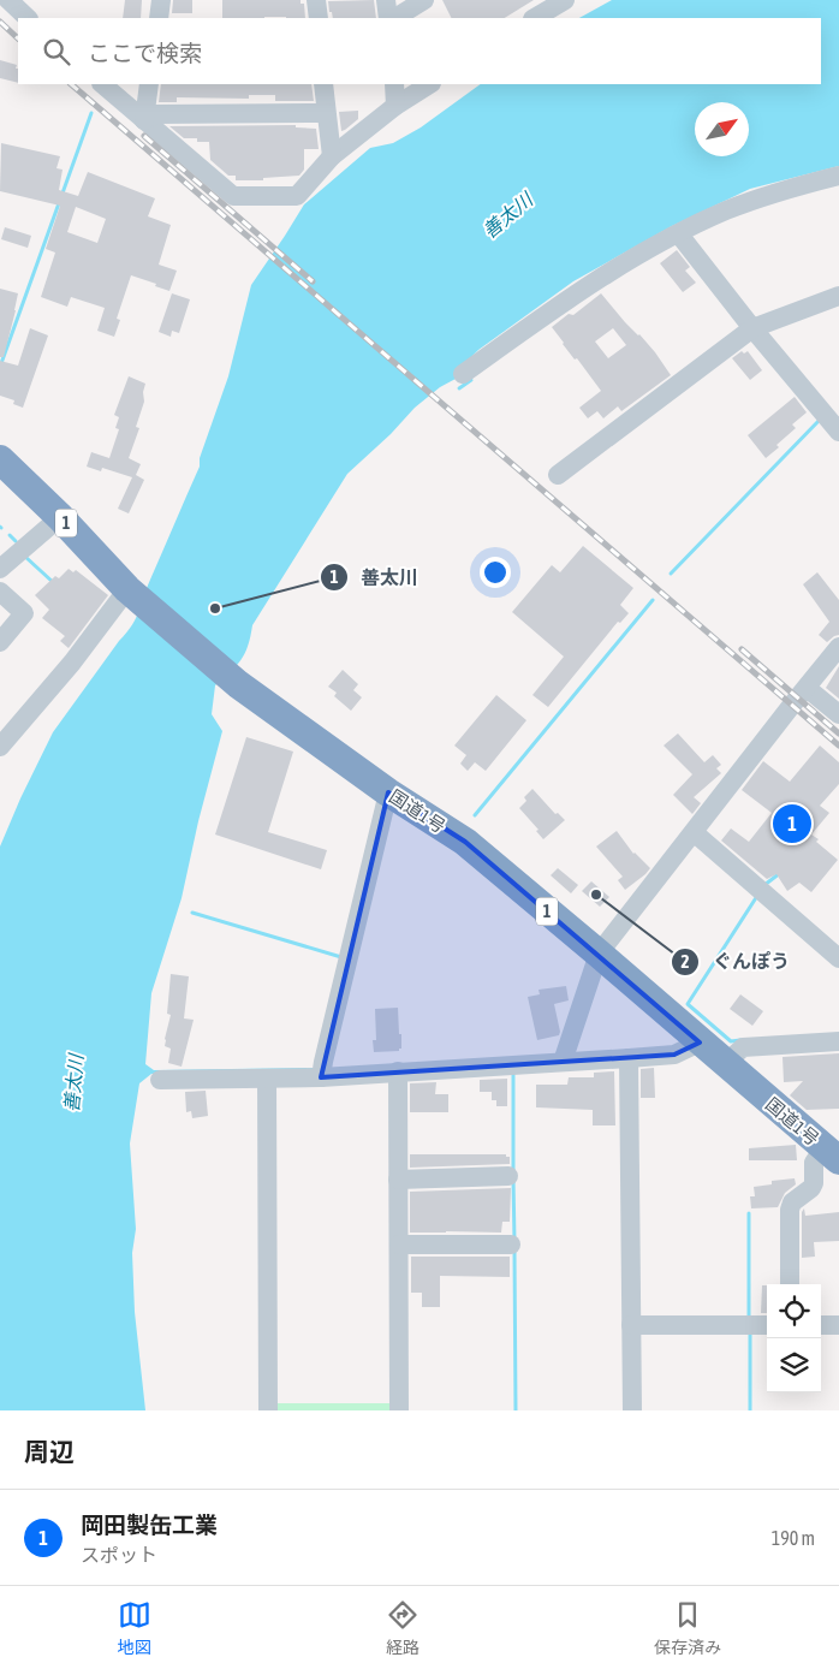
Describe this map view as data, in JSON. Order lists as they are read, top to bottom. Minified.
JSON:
{"streets":{"highway":["1","国道1号"]},"water":["善太川"],"places":["善太川","ぐんぽう"],"north":"top right","page":{"search":"ここで検索","pins":"1","heading":"周辺","list":[{"mark":"1","name":"岡田製缶工業","note":"スポット","value":"190 m"}],"nav":["地図","経路","保存済み"]}}
